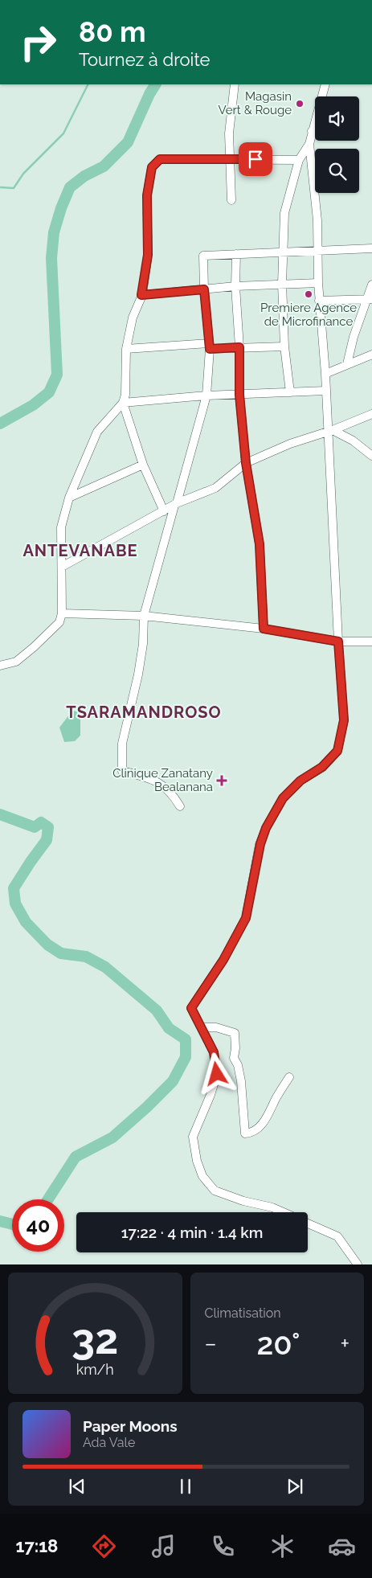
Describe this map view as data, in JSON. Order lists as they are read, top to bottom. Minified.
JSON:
{"districts":["ANTEVANABE","TSARAMANDROSO"],"places":{"other":["Magasin Vert & Rouge","Premiere Agence de Microfinance"],"health":["Clinique Zanatany Bealanana"]},"page":{"turn":["80 m","Tournez à droite"],"limit":"40","trip":"17:22 · 4 min · 1.4 km","tile":"Climatisation","heat":["−","20°","+"],"song":["Paper Moons","Ada Vale"],"tabs":"17:18","gauge":["32","km/h"]}}
